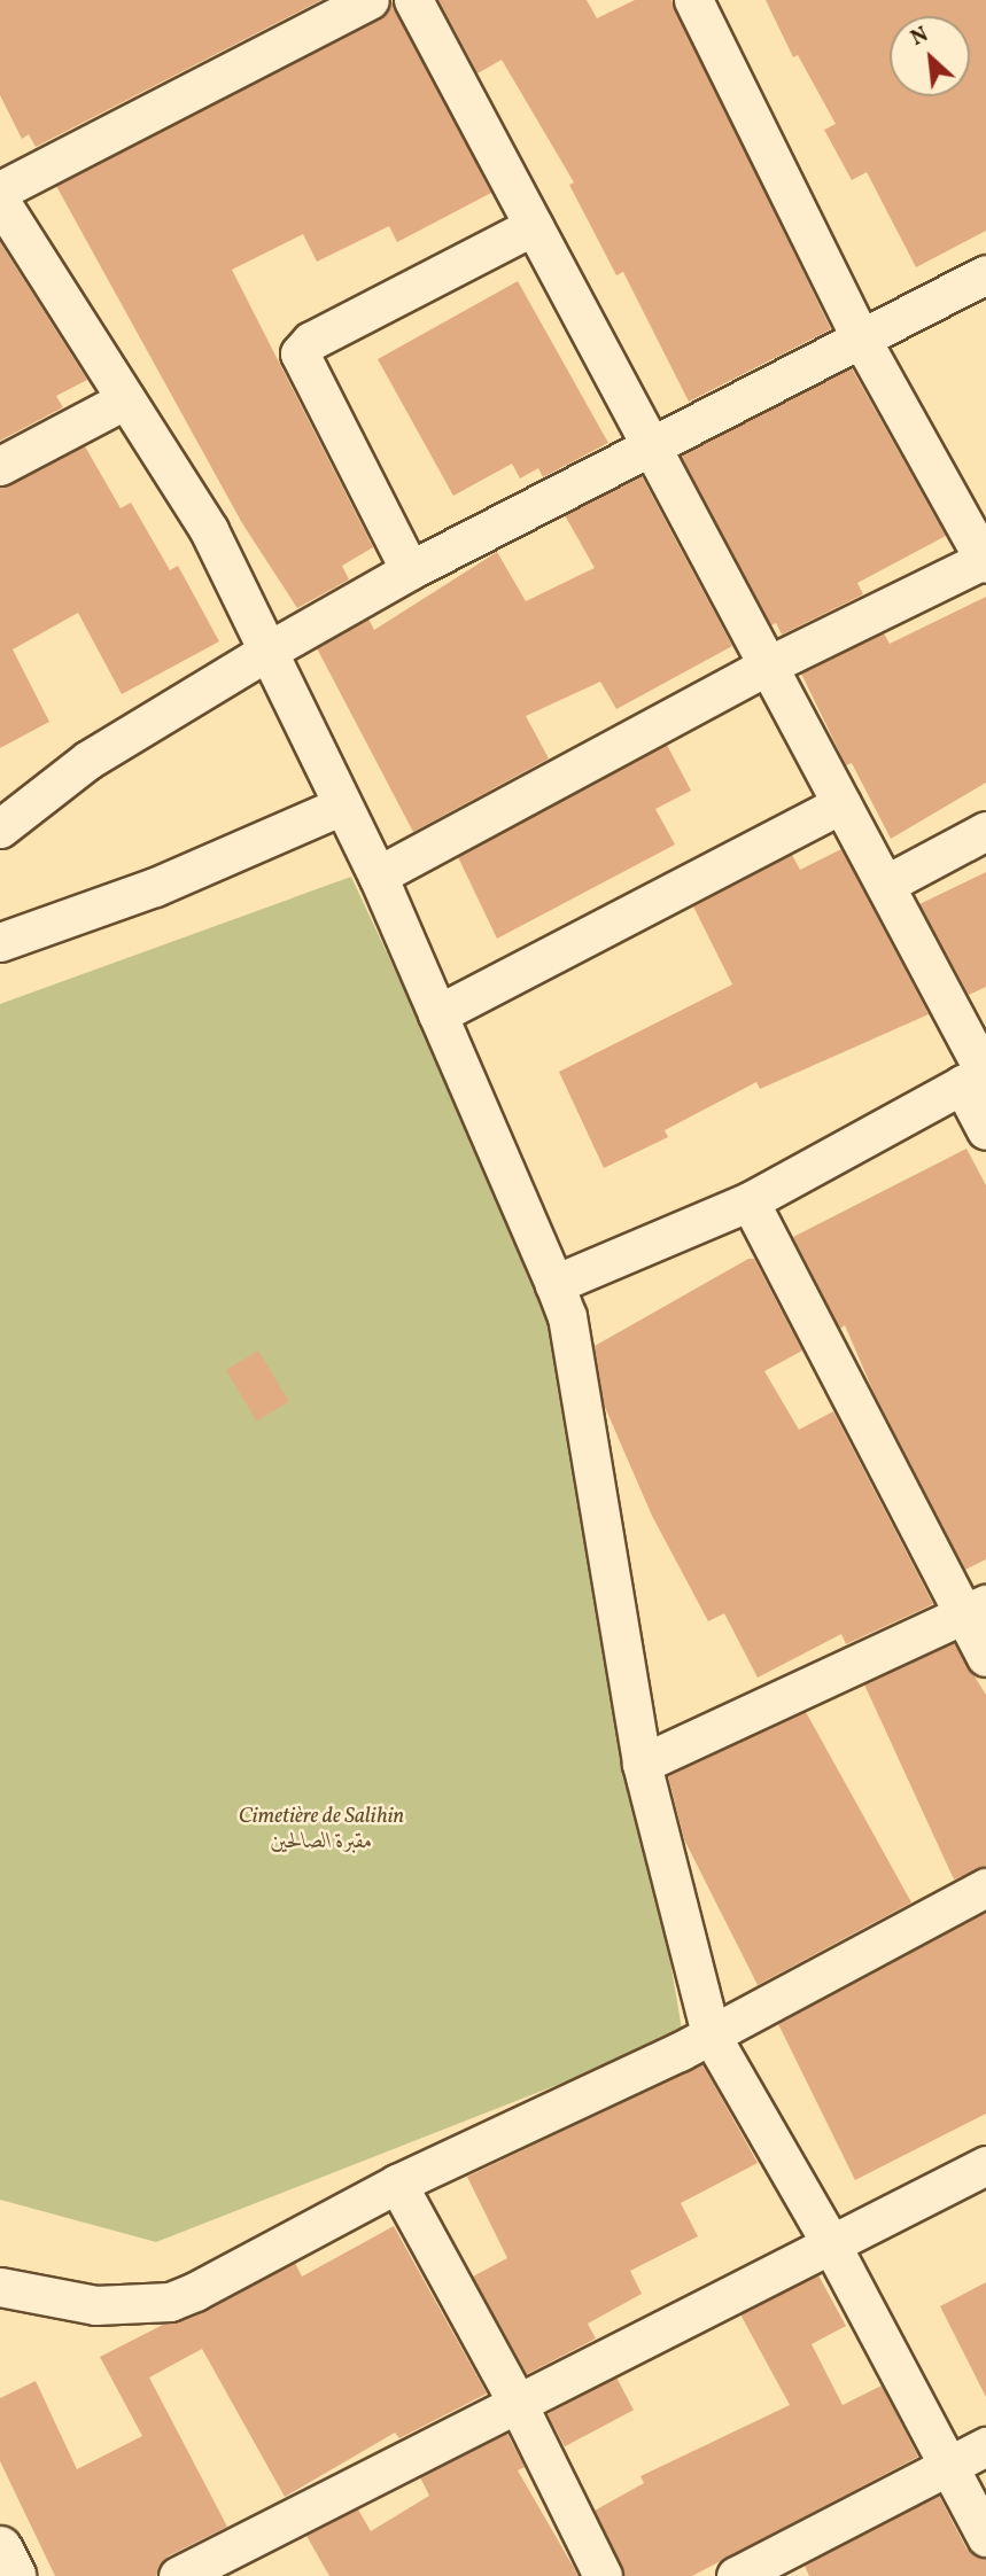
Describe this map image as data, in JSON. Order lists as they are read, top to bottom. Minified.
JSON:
{"parks":["Cimetière de Salihin مقبرة الصالحين"],"north":"top left"}
